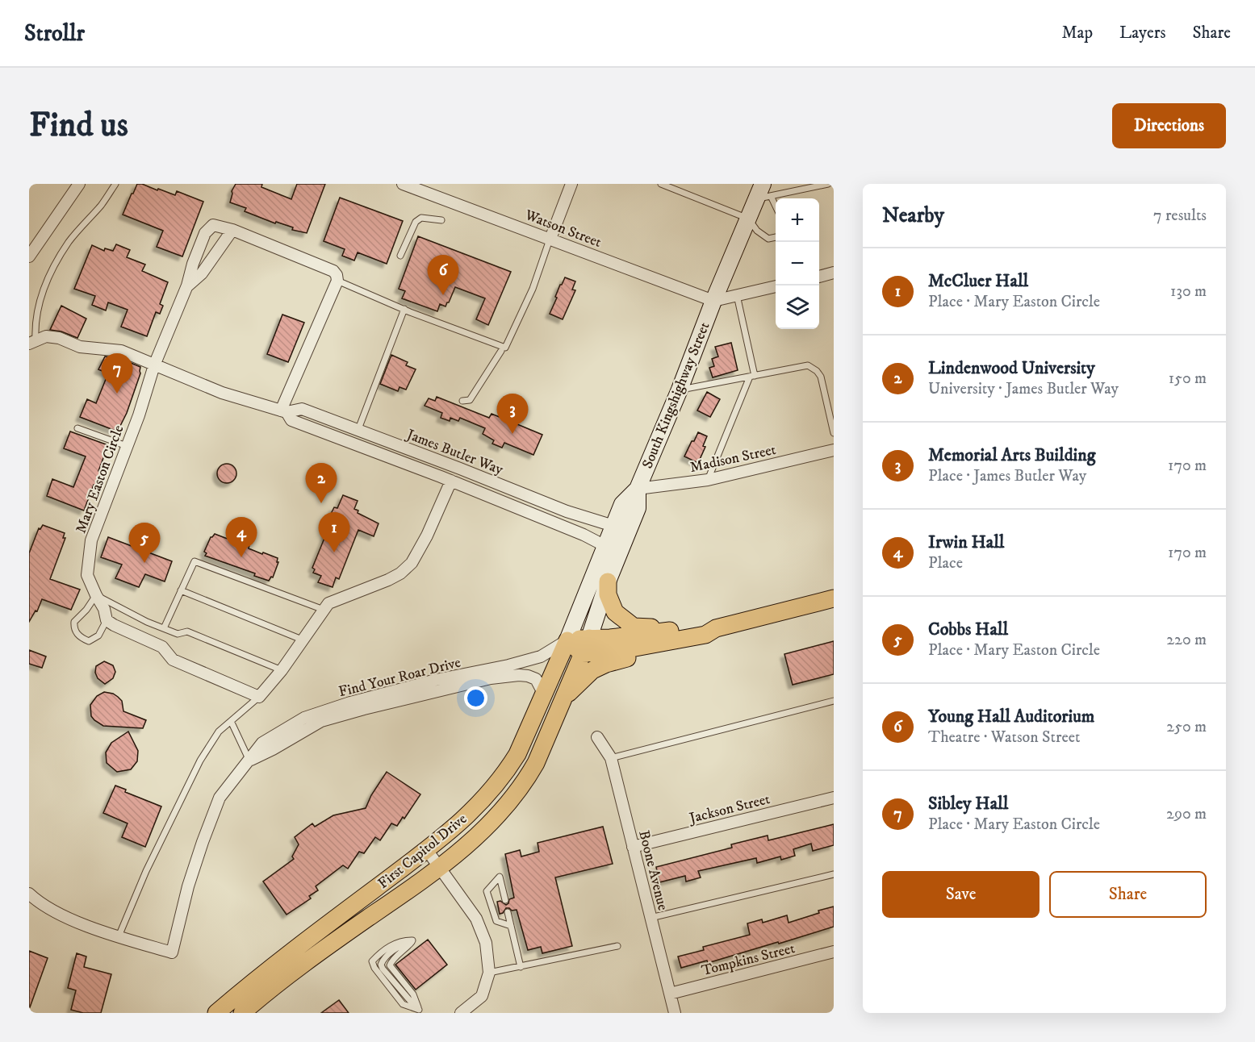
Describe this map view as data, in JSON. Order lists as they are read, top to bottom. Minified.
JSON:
{"streets":{"main road":["South Kingshighway Street","First Capitol Drive"],"street":["Watson Street","James Butler Way","Madison Street","Mary Easton Circle","Find Your Roar Drive","Jackson Street","Boone Avenue","Tompkins Street"]},"crossings":[["Watson Street","South Kingshighway Street"],["Watson Street","Mary Easton Circle"],["South Kingshighway Street","James Butler Way"],["South Kingshighway Street","Madison Street"],["South Kingshighway Street","Find Your Roar Drive"],["South Kingshighway Street","First Capitol Drive"],["James Butler Way","Mary Easton Circle"],["Find Your Roar Drive","First Capitol Drive"],["Jackson Street","Boone Avenue"],["Boone Avenue","Tompkins Street"]],"page":{"header":"Strollr","nav":["Map","Layers","Share"],"buttons":["Directions",["Save","Share"]],"title":"Find us","heading":["Nearby","7 results"],"map_buttons":["+","−"],"list":[{"mark":"1","name":"McCluer Hall","note":"Place · Mary Easton Circle","value":"130 m"},{"mark":"2","name":"Lindenwood University","note":"University · James Butler Way","value":"150 m"},{"mark":"3","name":"Memorial Arts Building","note":"Place · James Butler Way","value":"170 m"},{"mark":"4","name":"Irwin Hall","note":"Place","value":"170 m"},{"mark":"5","name":"Cobbs Hall","note":"Place · Mary Easton Circle","value":"220 m"},{"mark":"6","name":"Young Hall Auditorium","note":"Theatre · Watson Street","value":"250 m"},{"mark":"7","name":"Sibley Hall","note":"Place · Mary Easton Circle","value":"290 m"}],"pins":["6","7","3","2","1","4","5"]}}
